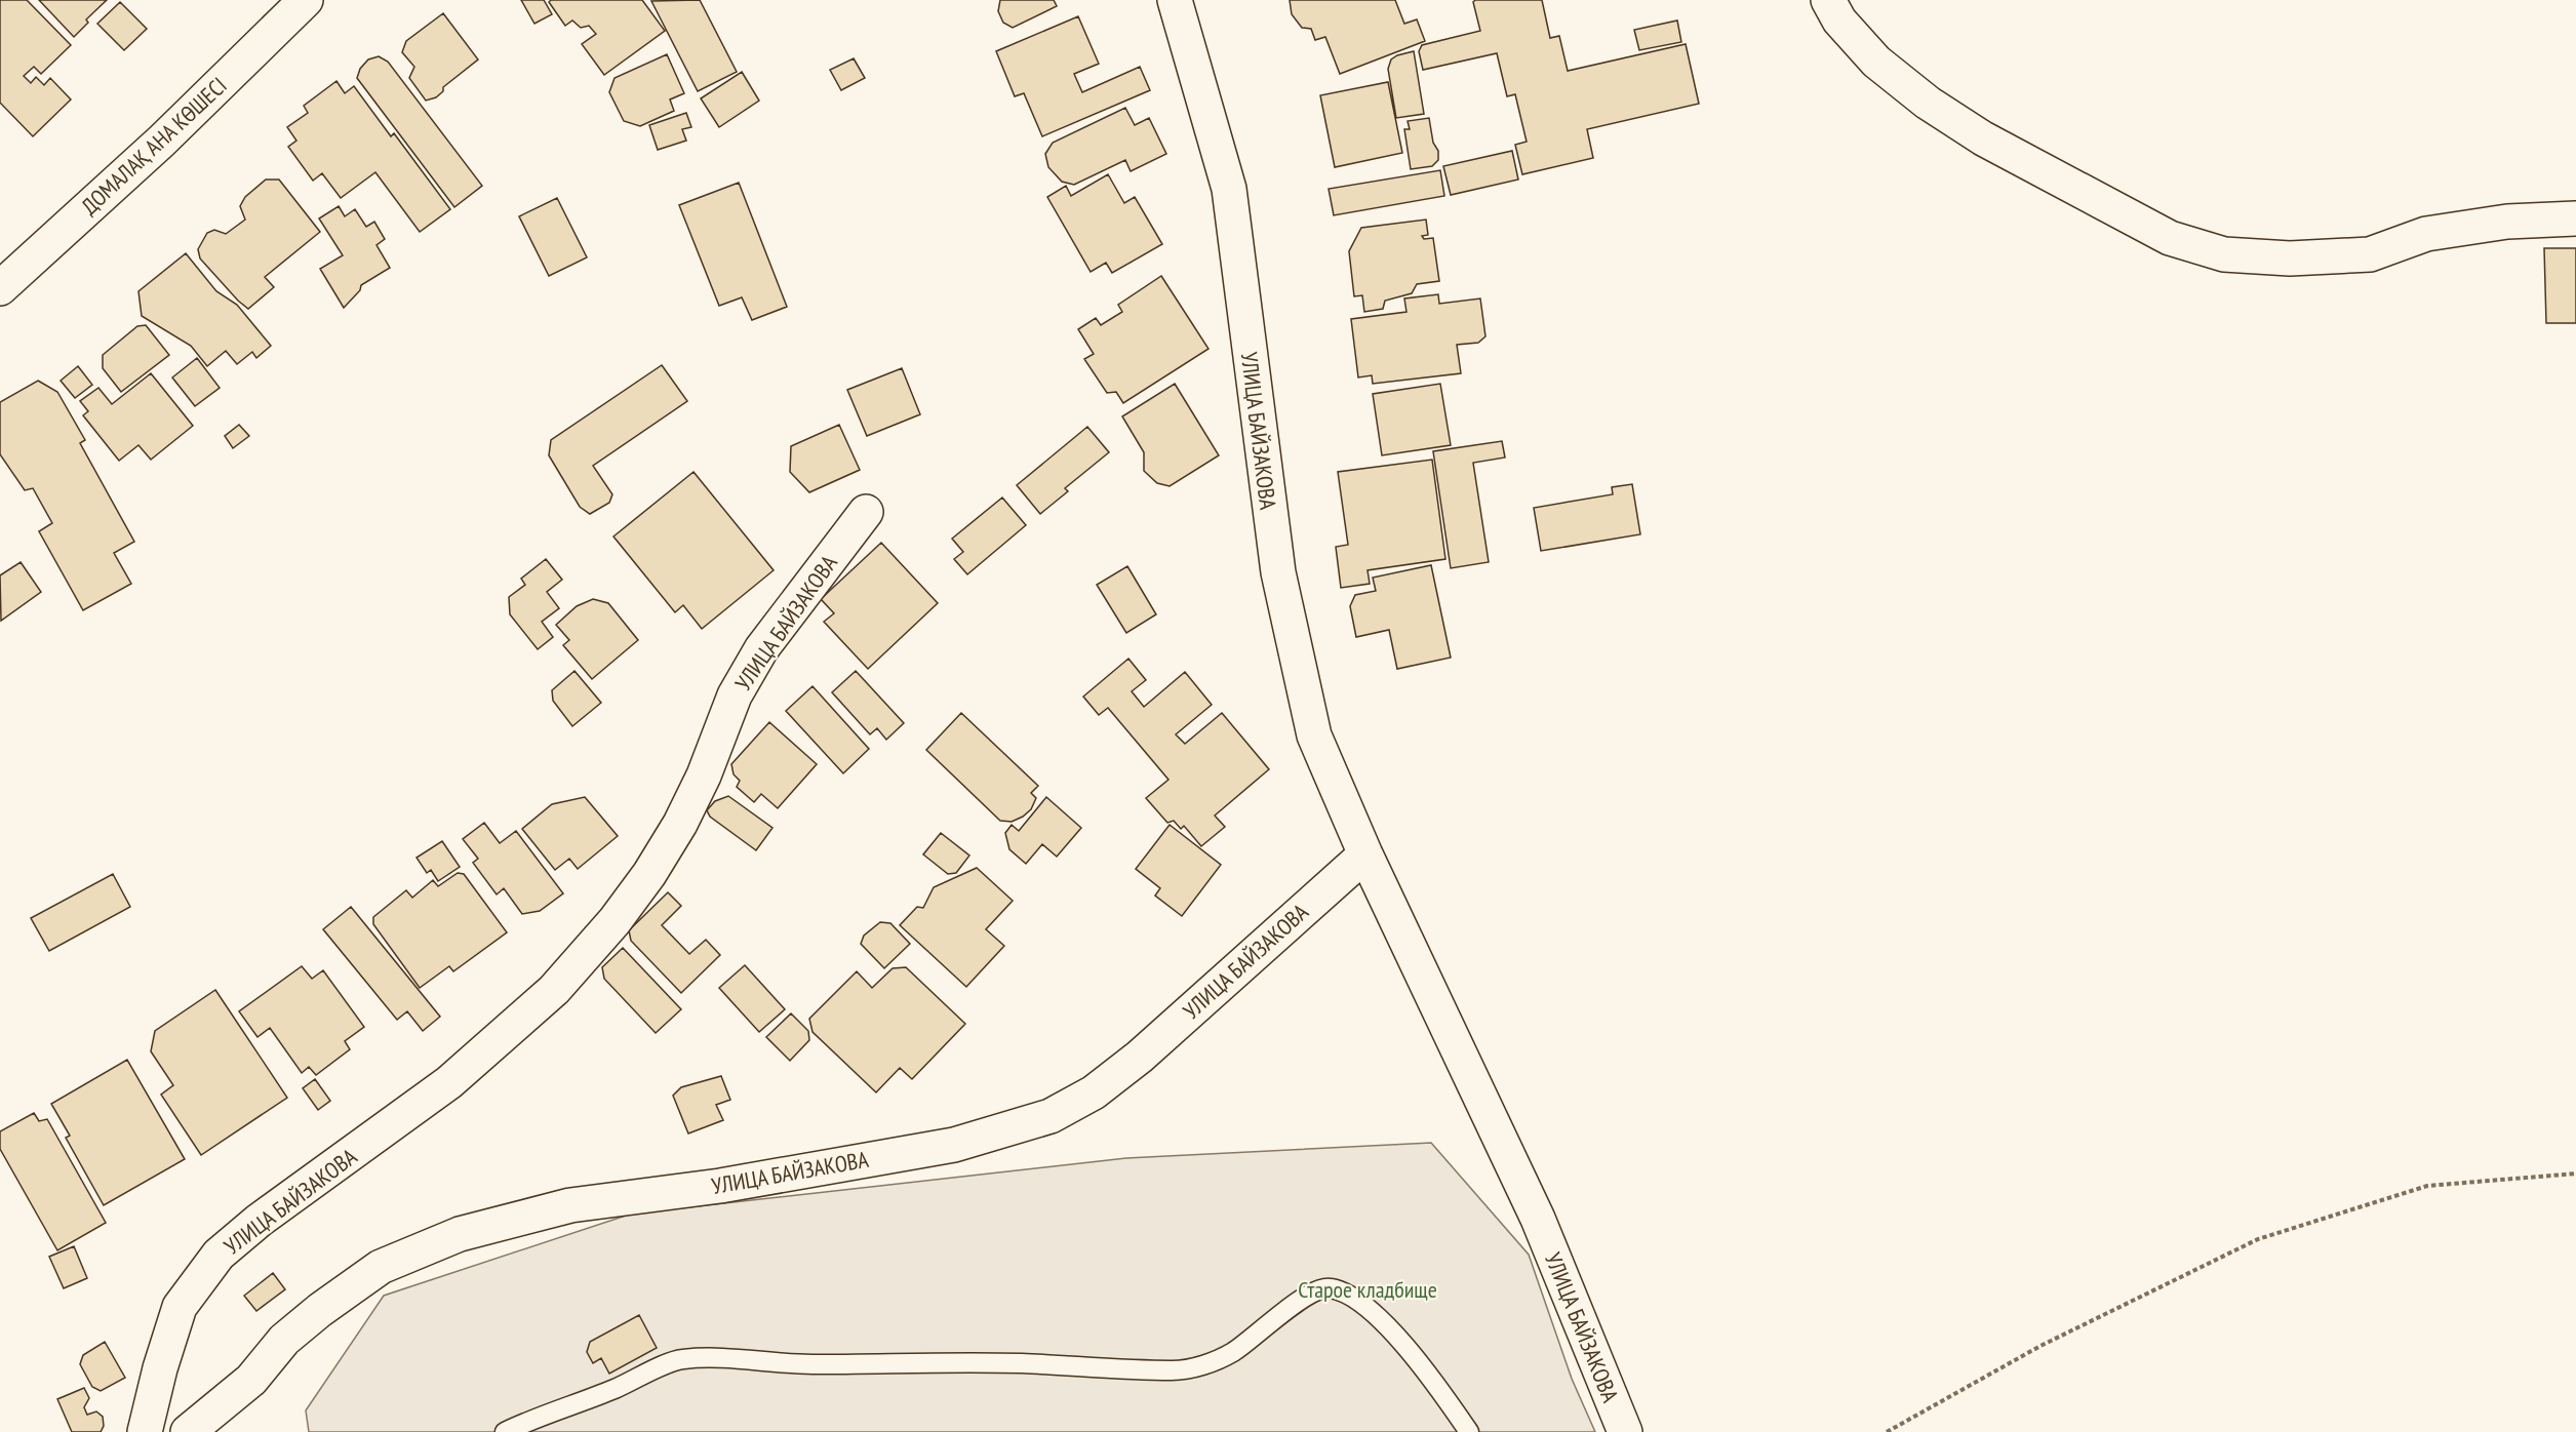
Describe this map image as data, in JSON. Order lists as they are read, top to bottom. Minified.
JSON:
{"streets":{"street":["ДОМАЛАҚ АНА КӨШЕСІ","УЛИЦА БАЙЗАКОВА"]},"parks":["Старое кладбище"]}
